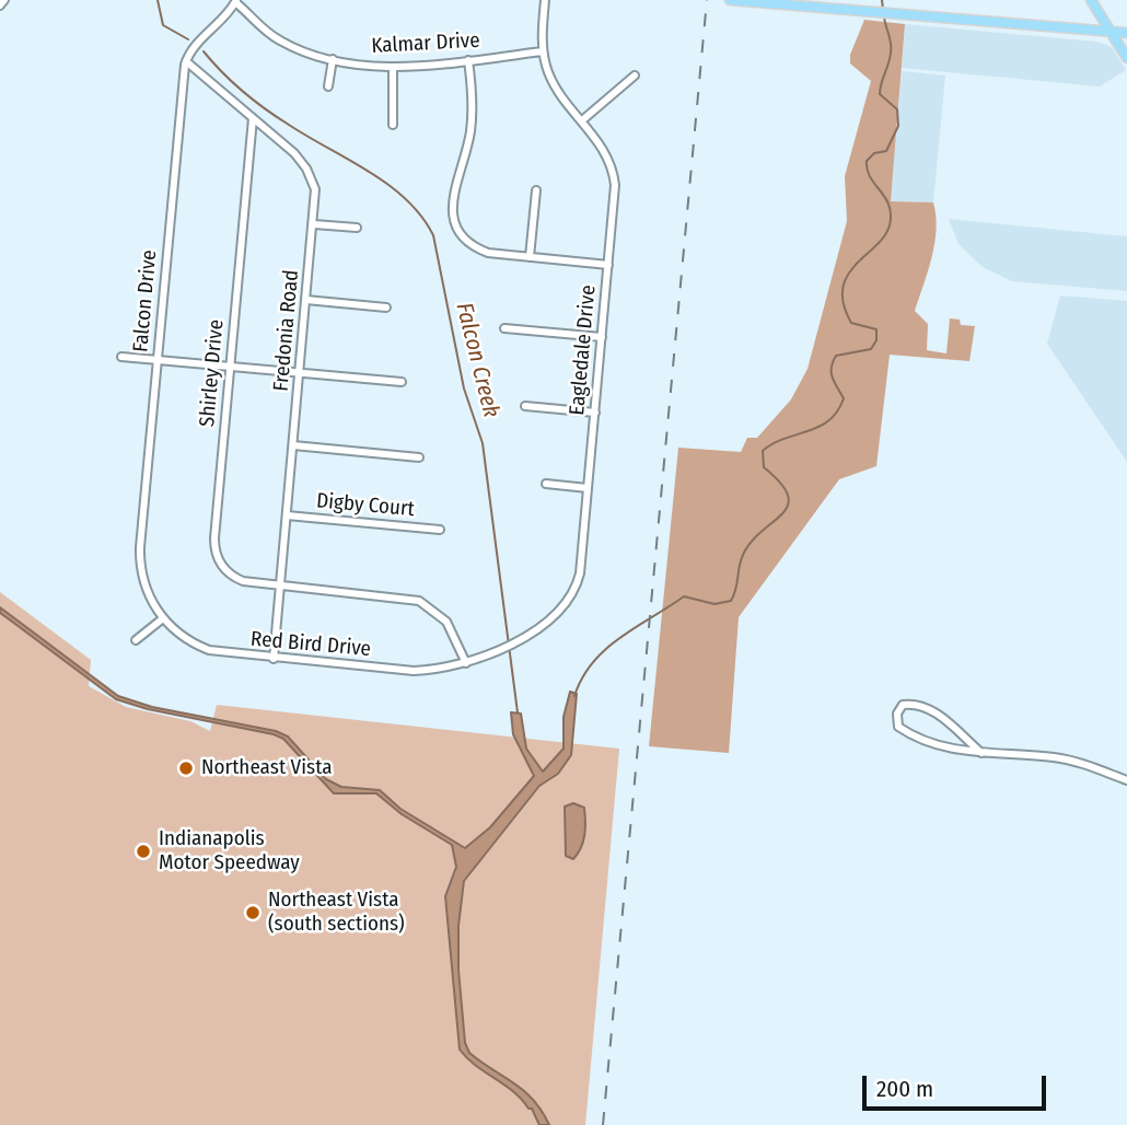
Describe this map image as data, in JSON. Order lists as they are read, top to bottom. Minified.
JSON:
{"streets":{"street":["Kalmar Drive","Falcon Drive","Fredonia Road","Eagledale Drive","Shirley Drive","Digby Court","Red Bird Drive"]},"crossings":[["Kalmar Drive","Eagledale Drive"],["Falcon Drive","Fredonia Road"],["Falcon Drive","Red Bird Drive"],["Fredonia Road","Shirley Drive"],["Fredonia Road","Digby Court"],["Fredonia Road","Red Bird Drive"],["Eagledale Drive","Shirley Drive"],["Eagledale Drive","Red Bird Drive"],["Shirley Drive","Red Bird Drive"]],"water":["Falcon Creek"],"places":["Northeast Vista","Indianapolis Motor Speedway","Northeast Vista (south sections)"],"scale_bar":"200 m"}
